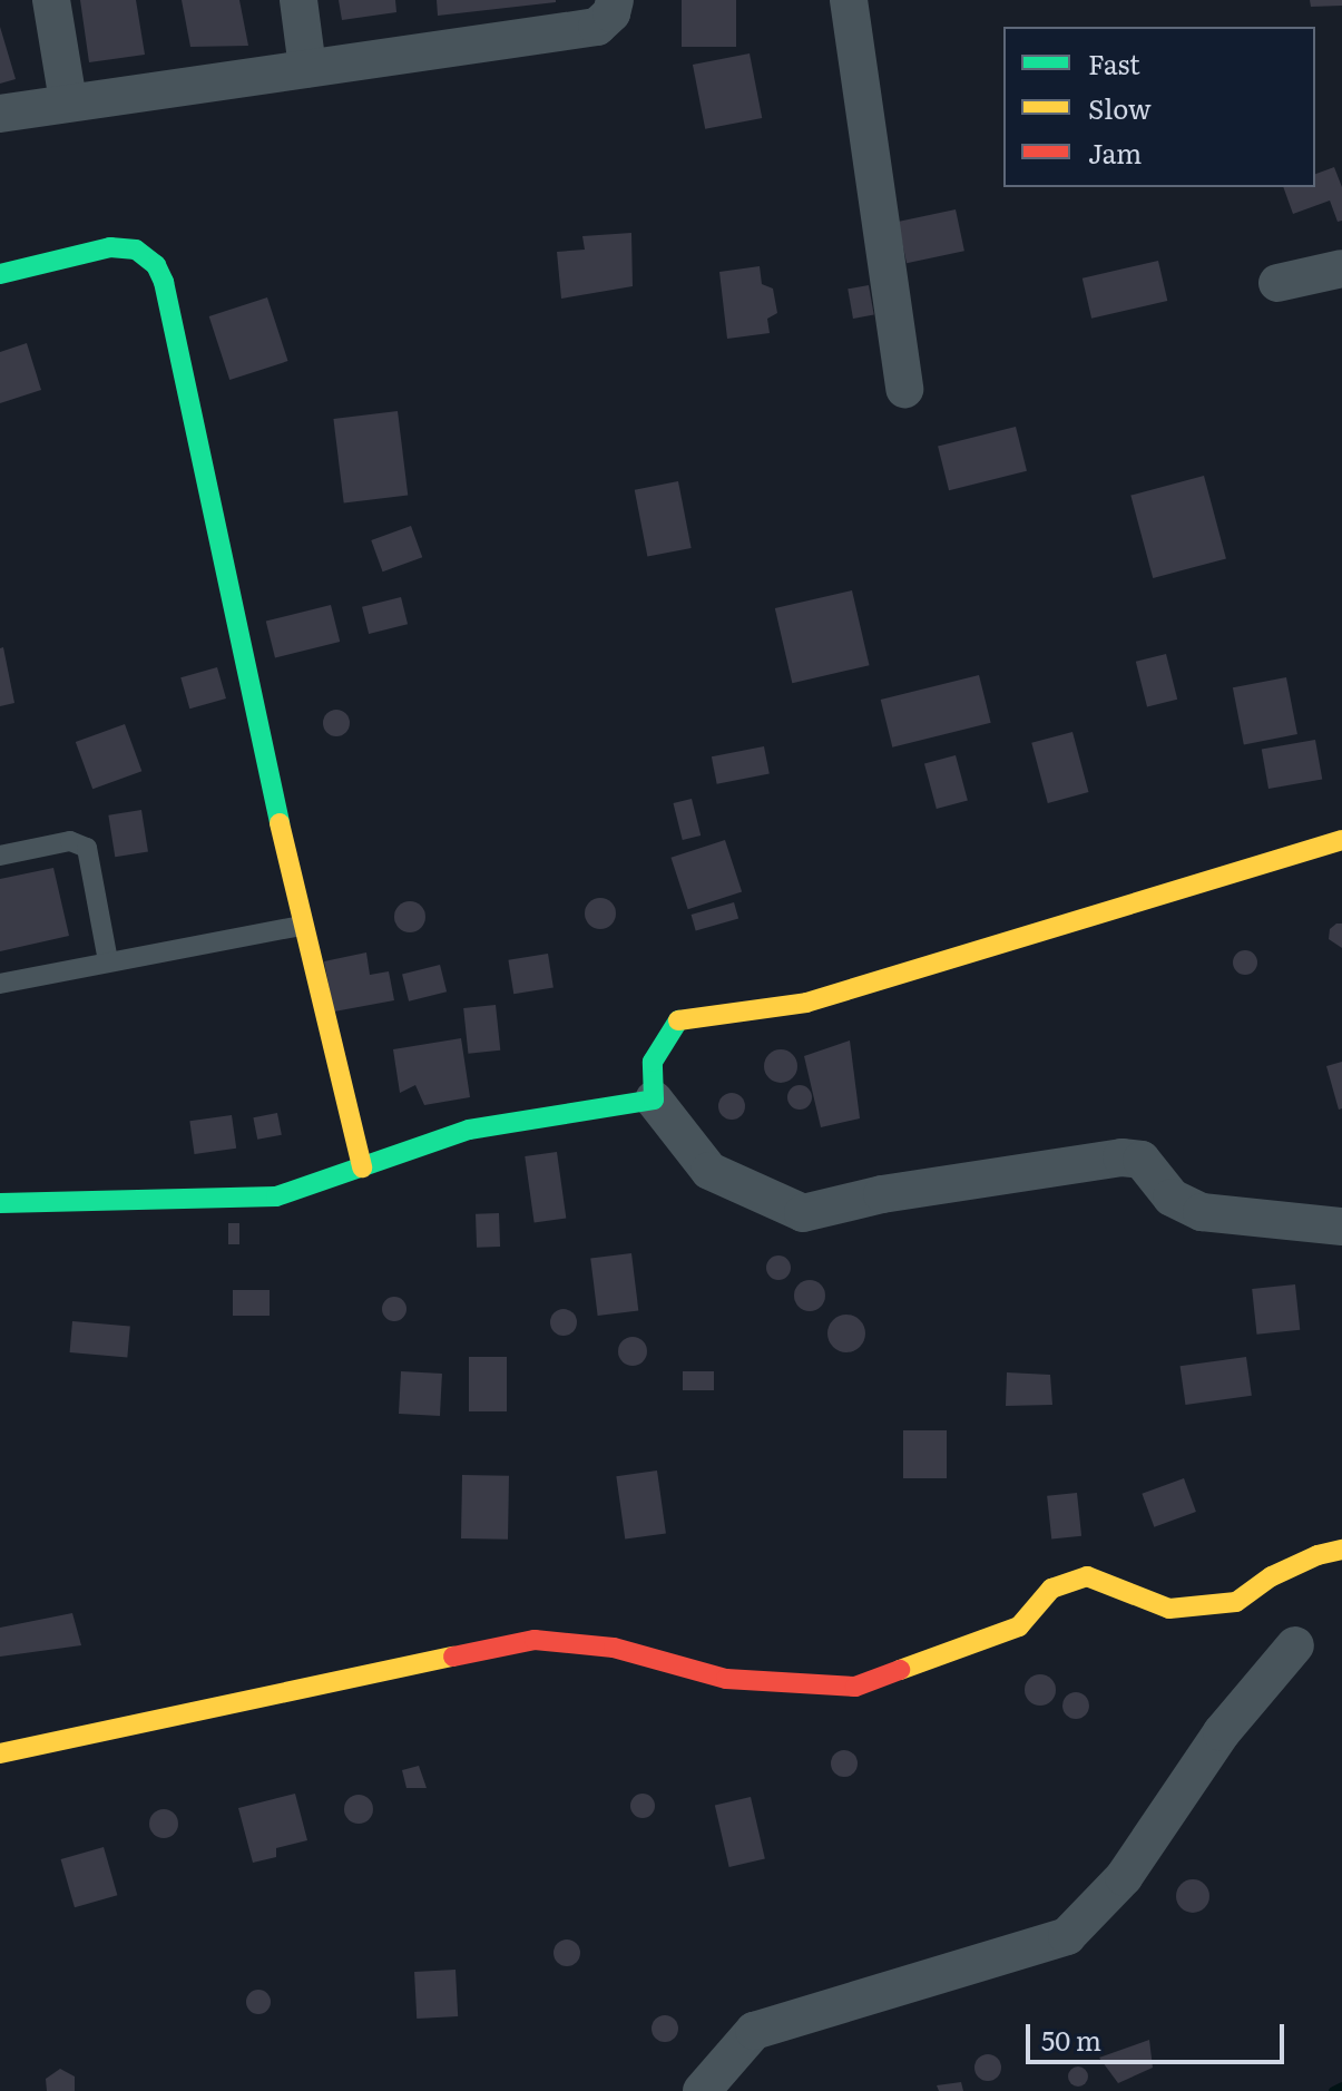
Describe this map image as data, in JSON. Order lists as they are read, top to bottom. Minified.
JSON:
{"legend":["Fast","Slow","Jam"],"scale_bar":"50 m"}
